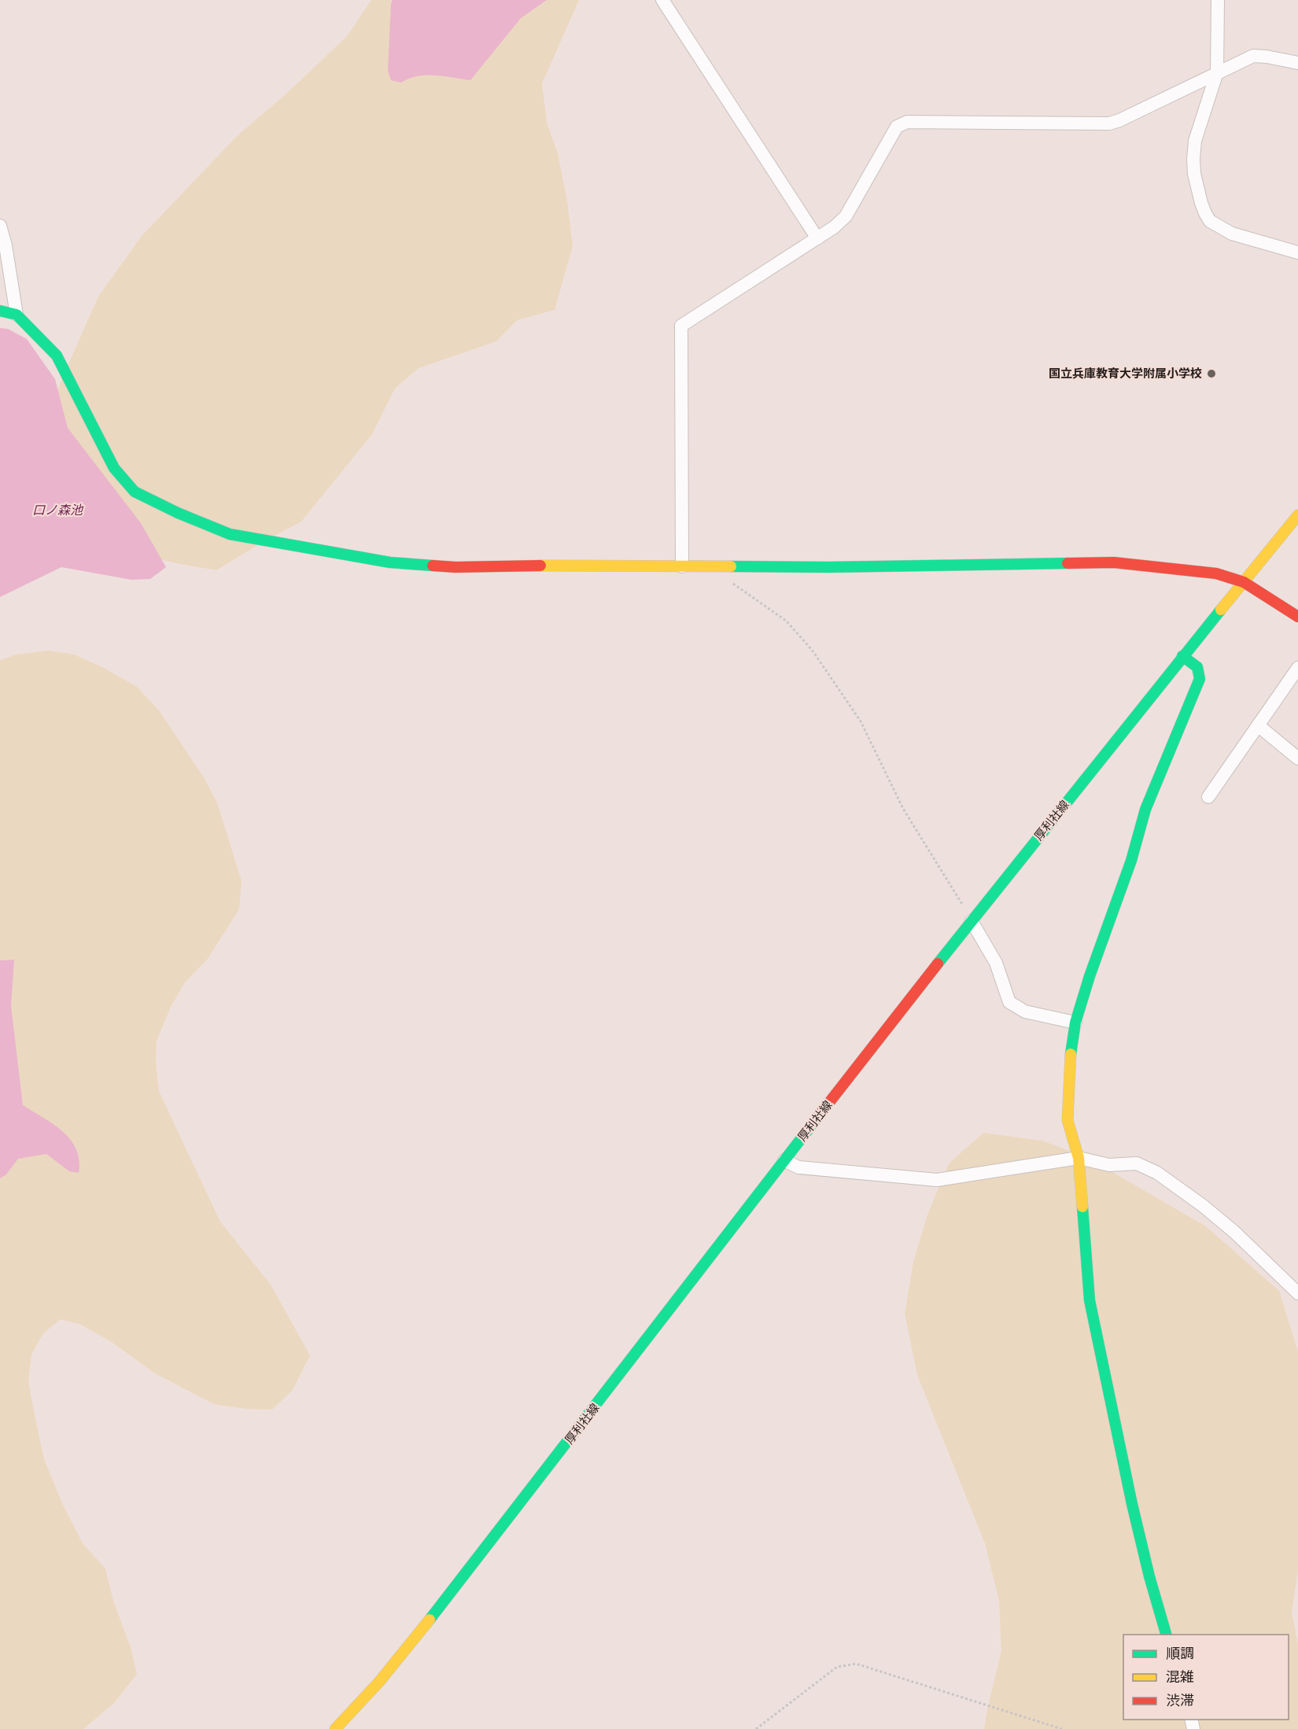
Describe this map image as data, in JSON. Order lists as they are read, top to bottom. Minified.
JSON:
{"streets":{"street":["厚利社線"]},"water":["口ノ森池"],"places":["国立兵庫教育大学附属小学校"],"legend":["順調","混雑","渋滞"]}
